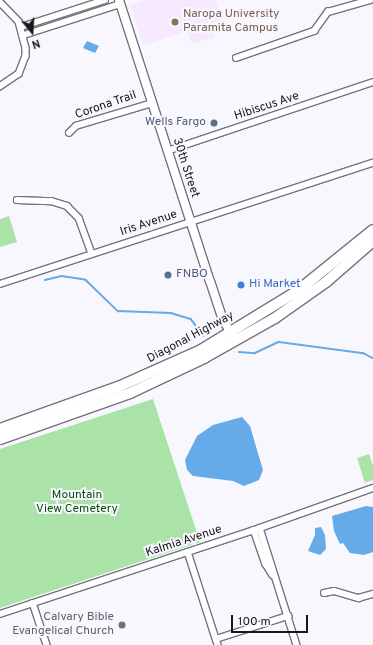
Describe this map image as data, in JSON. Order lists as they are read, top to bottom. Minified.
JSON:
{"streets":{"highway":["Diagonal Highway"],"main road":["30th Street"],"street":["Corona Trail","Hibiscus Ave","Iris Avenue","Kalmia Avenue"]},"crossings":[["Corona Trail","30th Street"],["Hibiscus Ave","30th Street"],["30th Street","Iris Avenue"],["30th Street","Diagonal Highway"]],"parks":["Mountain View Cemetery"],"places":["Naropa University Paramita Campus","Wells Fargo","FNBO","Hi Market","Calvary Bible Evangelical Church"],"scale_bar":"100 m","north":"bottom"}
